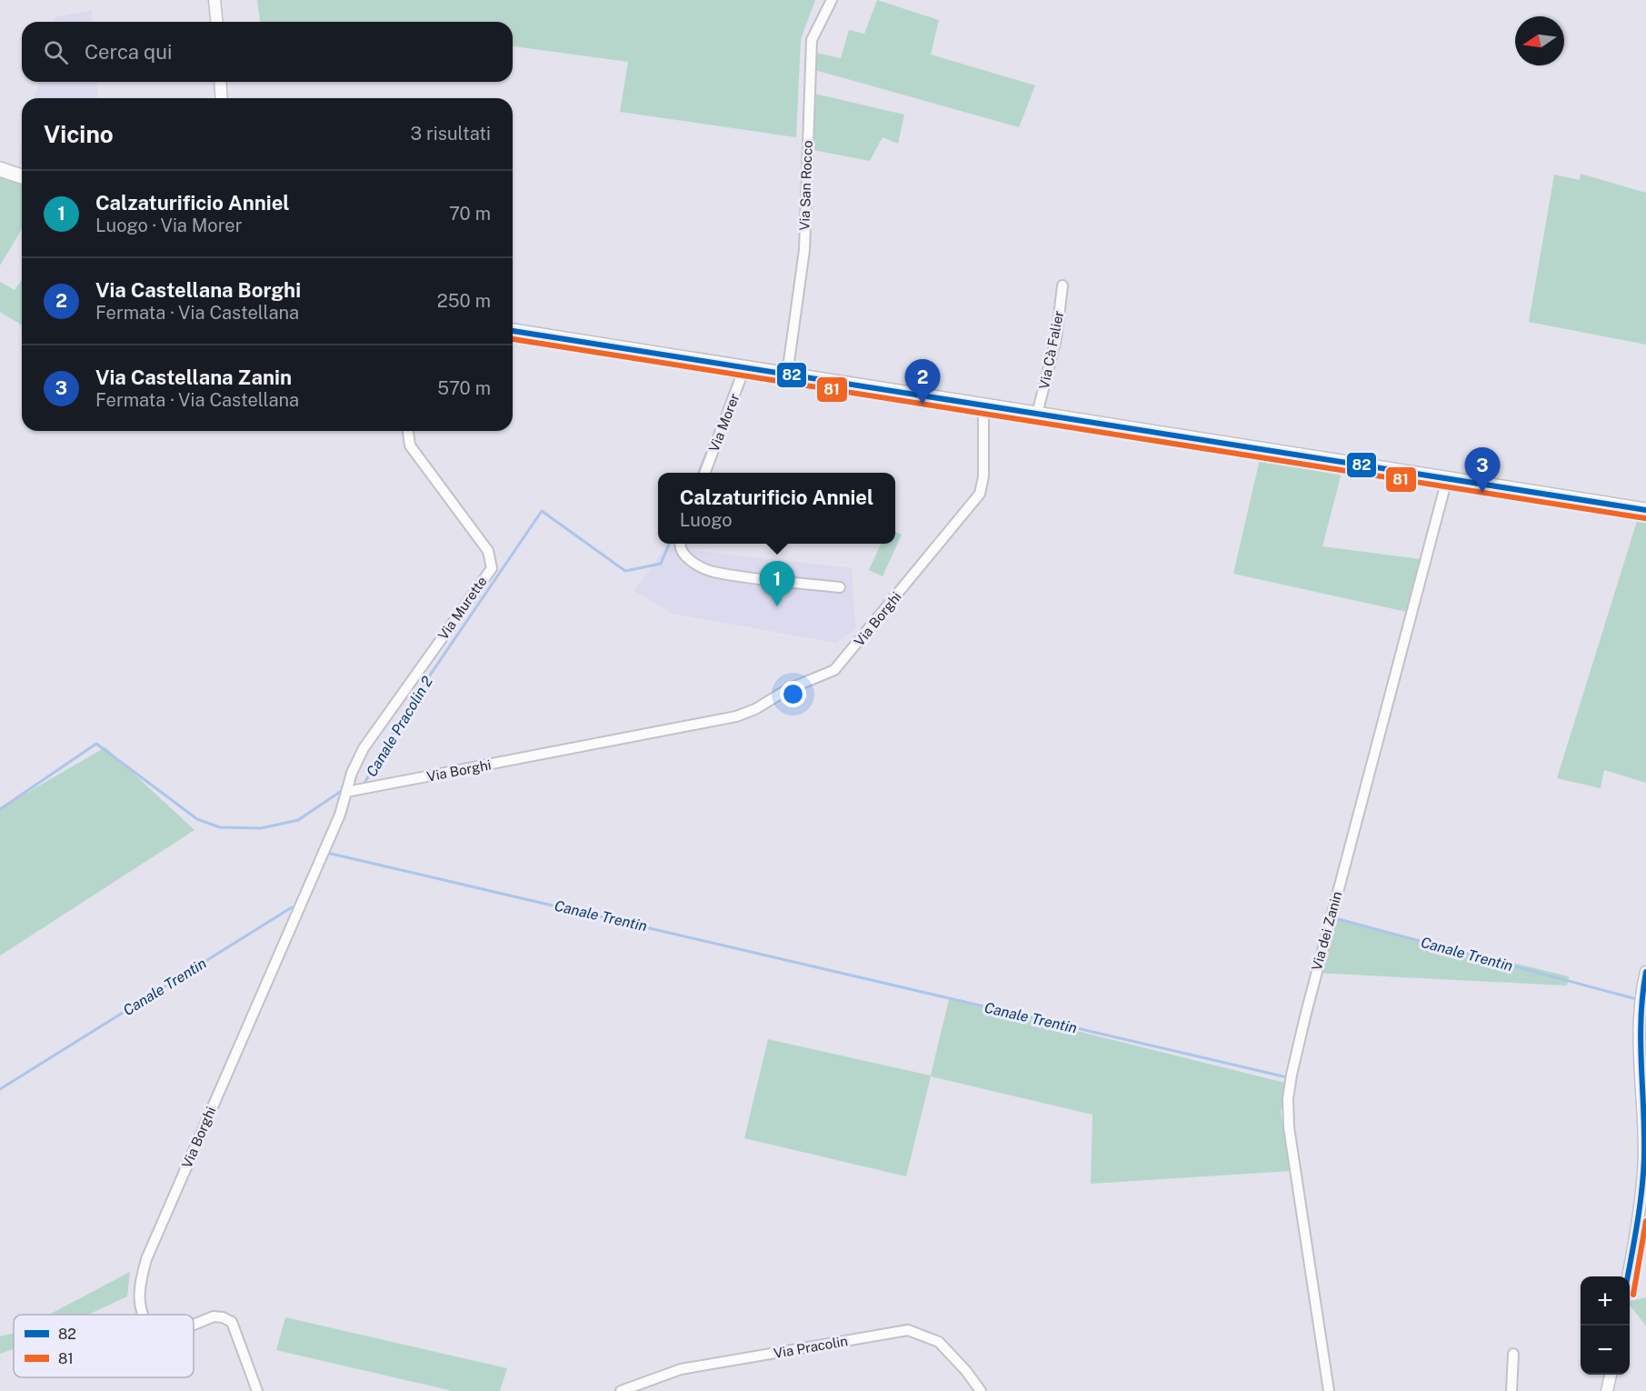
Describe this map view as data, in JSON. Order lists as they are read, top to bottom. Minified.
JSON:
{"streets":{"street":["Via San Rocco","Via Cà Falier","Via Morer","Via Murette","Via Borghi","Via dei Zanin","Via Pracolin"]},"crossings":[["Via Murette","Via Borghi"]],"water":["Canale Pracolin 2","Canale Trentin"],"lines":["transit line 82","transit line 81"],"legend":["82","81"],"north":"left","page":{"search":"Cerca qui","heading":["Vicino","3 risultati"],"list":[{"mark":"1","name":"Calzaturificio Anniel","note":"Luogo · Via Morer","value":"70 m"},{"mark":"2","name":"Via Castellana Borghi","note":"Fermata · Via Castellana","value":"250 m"},{"mark":"3","name":"Via Castellana Zanin","note":"Fermata · Via Castellana","value":"570 m"}],"pins":["2","3","1"],"popup":["Calzaturificio Anniel","Luogo"],"map_buttons":["+","−"]}}
